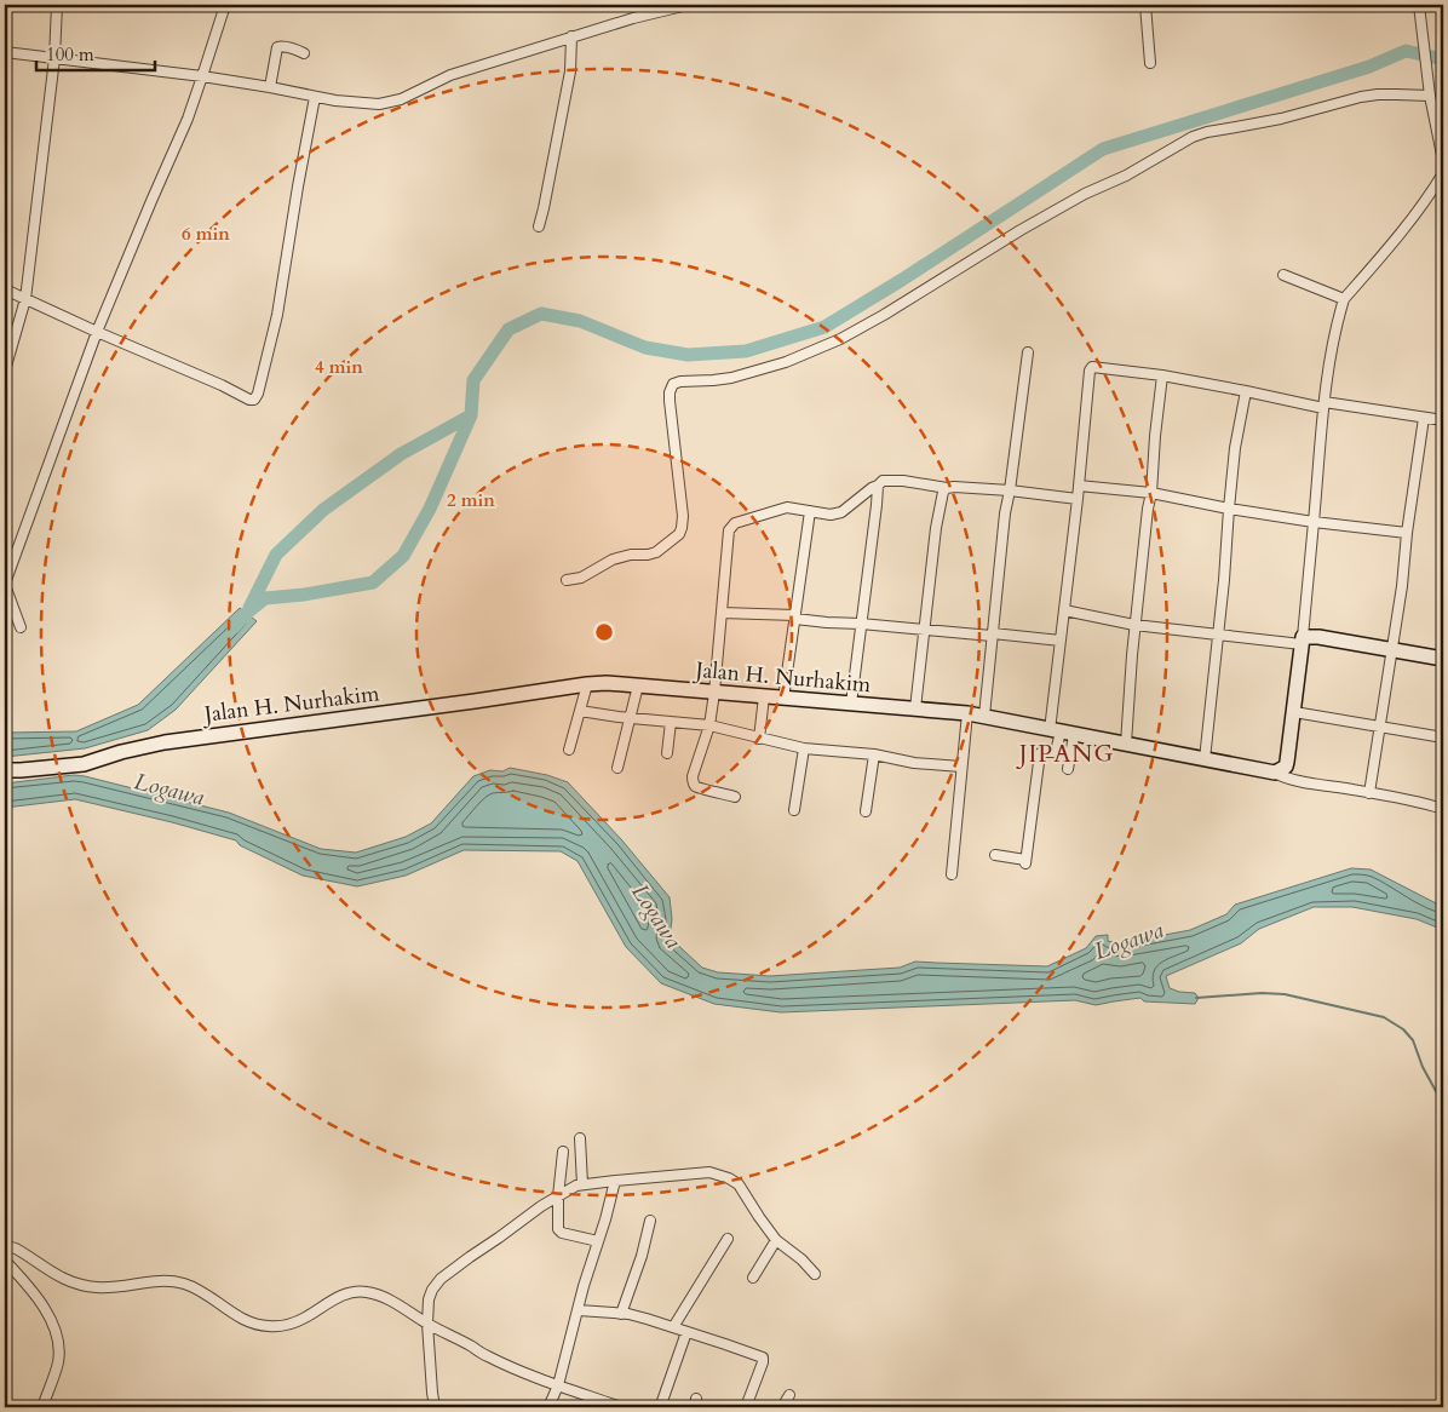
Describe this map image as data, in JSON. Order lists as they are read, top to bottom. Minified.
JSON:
{"streets":{"main road":["Jalan H. Nurhakim"]},"districts":["JIPANG"],"water":["Logawa"],"scale_bar":"100 m","rings":["6 min","4 min","2 min"]}
